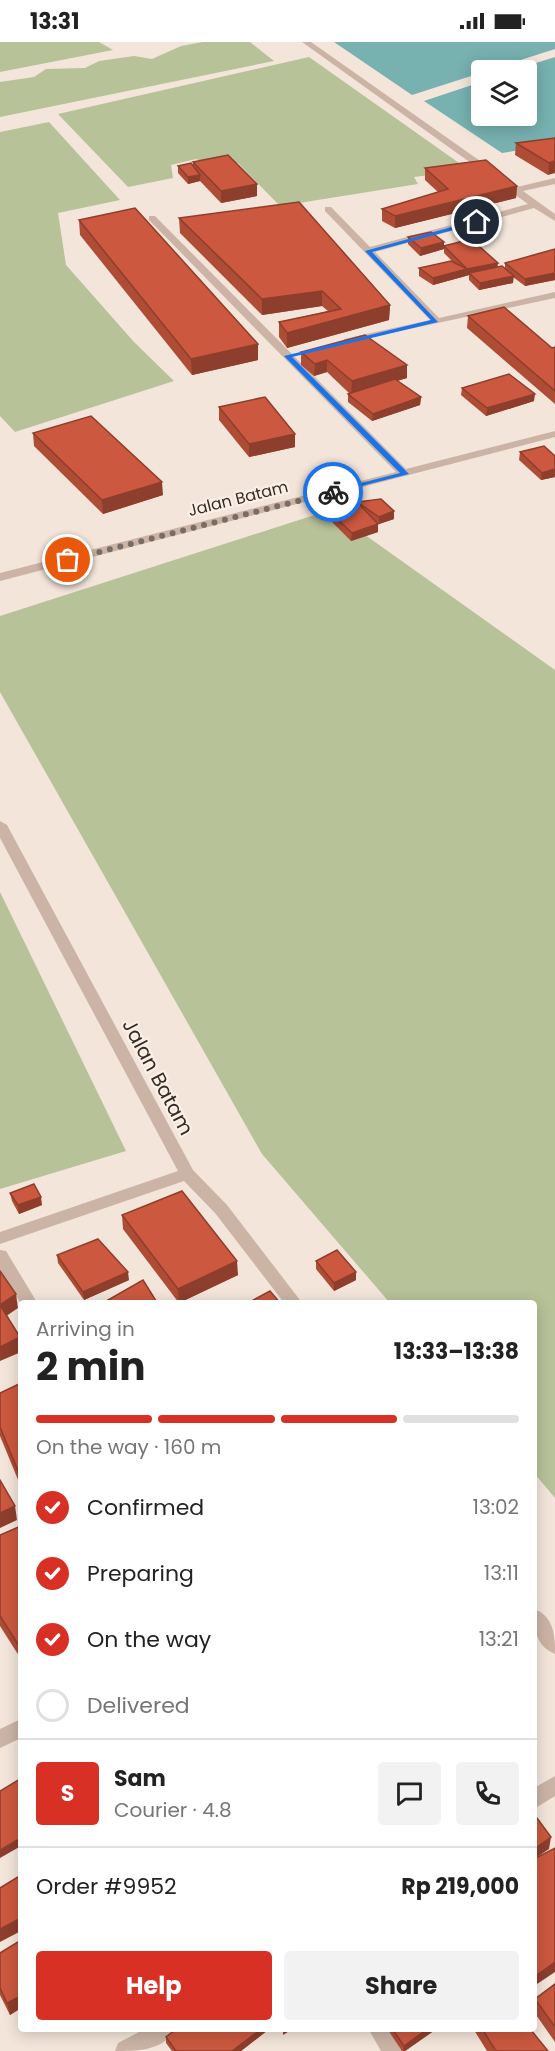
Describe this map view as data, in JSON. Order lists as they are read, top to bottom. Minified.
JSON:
{"streets":{"street":["Jalan Batam"]},"page":{"status":"13:31","heading":["2 min","Arriving in","13:33–13:38"],"panel":["Sam","Courier · 4.8","Order #9952","Rp 219,000"],"bar":"On the way · 160 m","list":[["Confirmed","13:02"],["Preparing","13:11"],["On the way","13:21"],"Delivered"],"round":"S","buttons":["Help","Share"]}}
